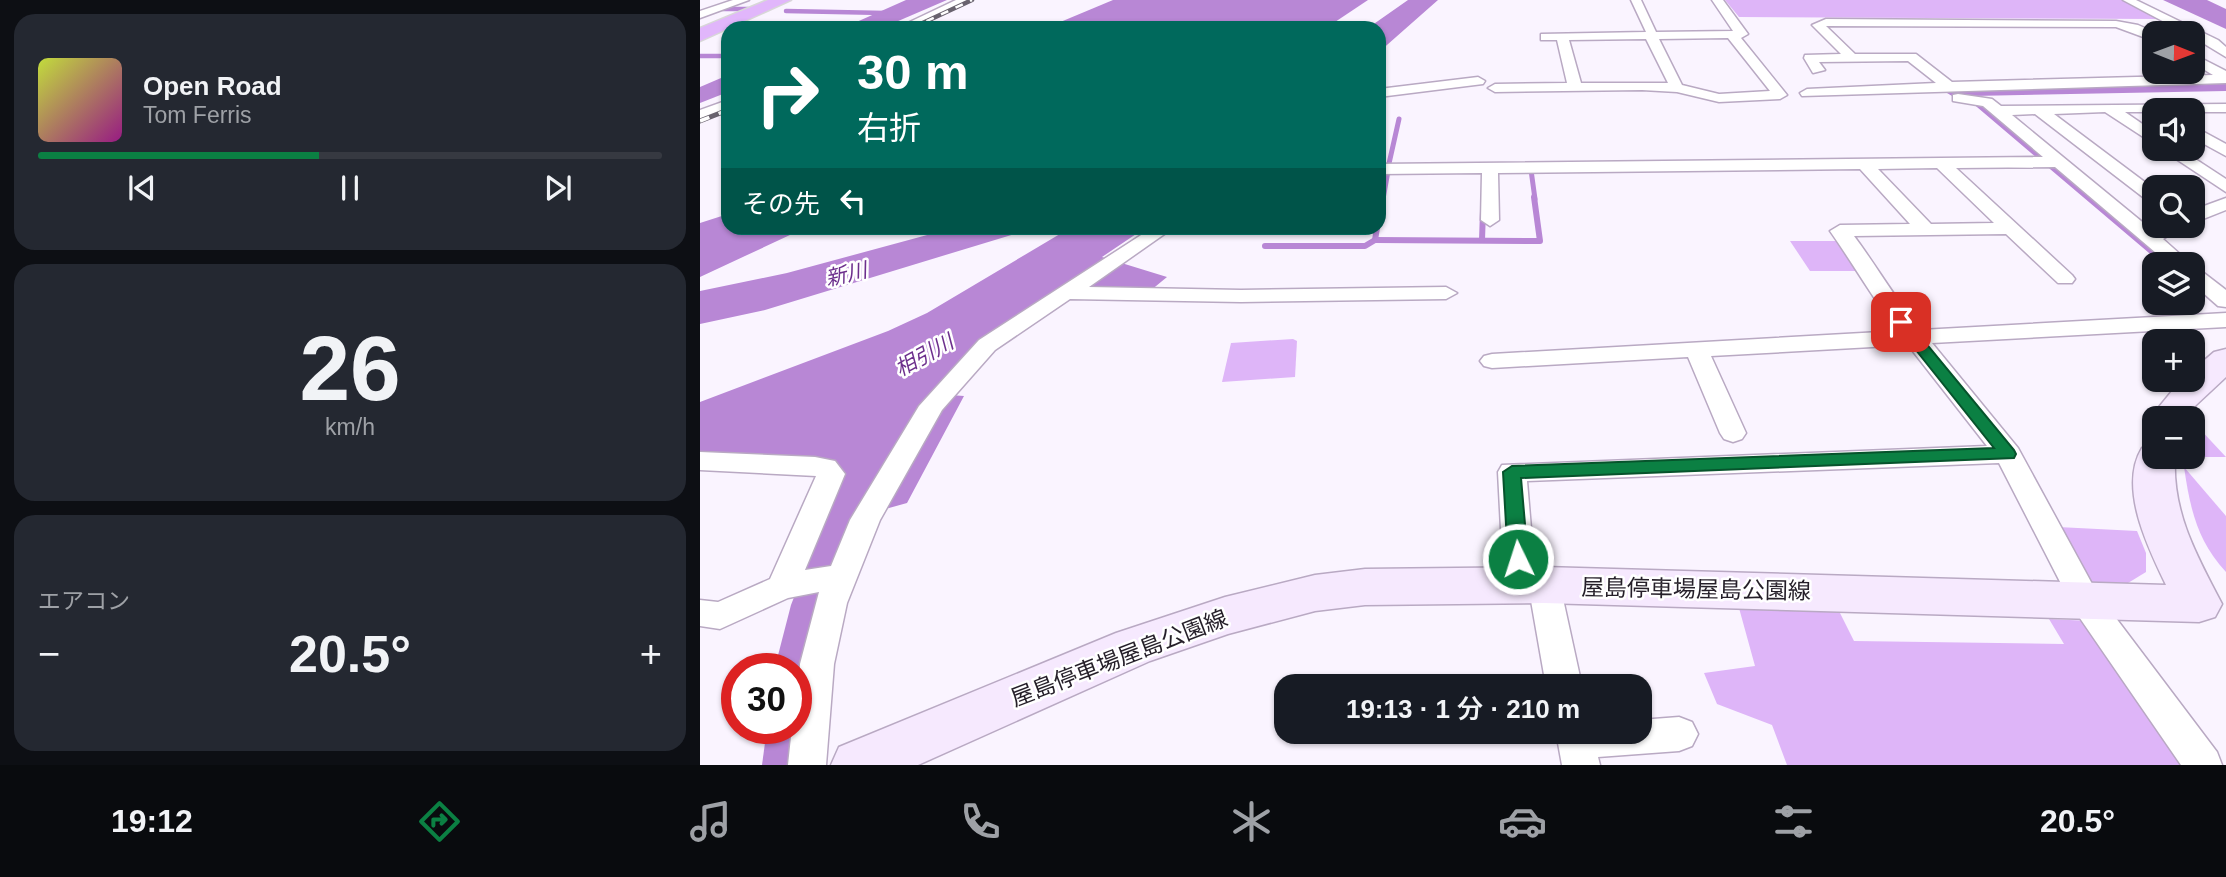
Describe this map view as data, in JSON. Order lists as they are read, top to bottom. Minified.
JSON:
{"streets":{"main road":["屋島停車場屋島公園線"]},"water":["新川","相引川"],"north":"right","page":{"map_buttons":["+","−"],"turn":["30 m","右折"],"song":["Open Road","Tom Ferris"],"then":"その先","tile":[["26","km/h"],"エアコン"],"heat":["−","20.5°","+"],"limit":"30","trip":"19:13 · 1 分 · 210 m","tabs":["19:12","20.5°"]}}
